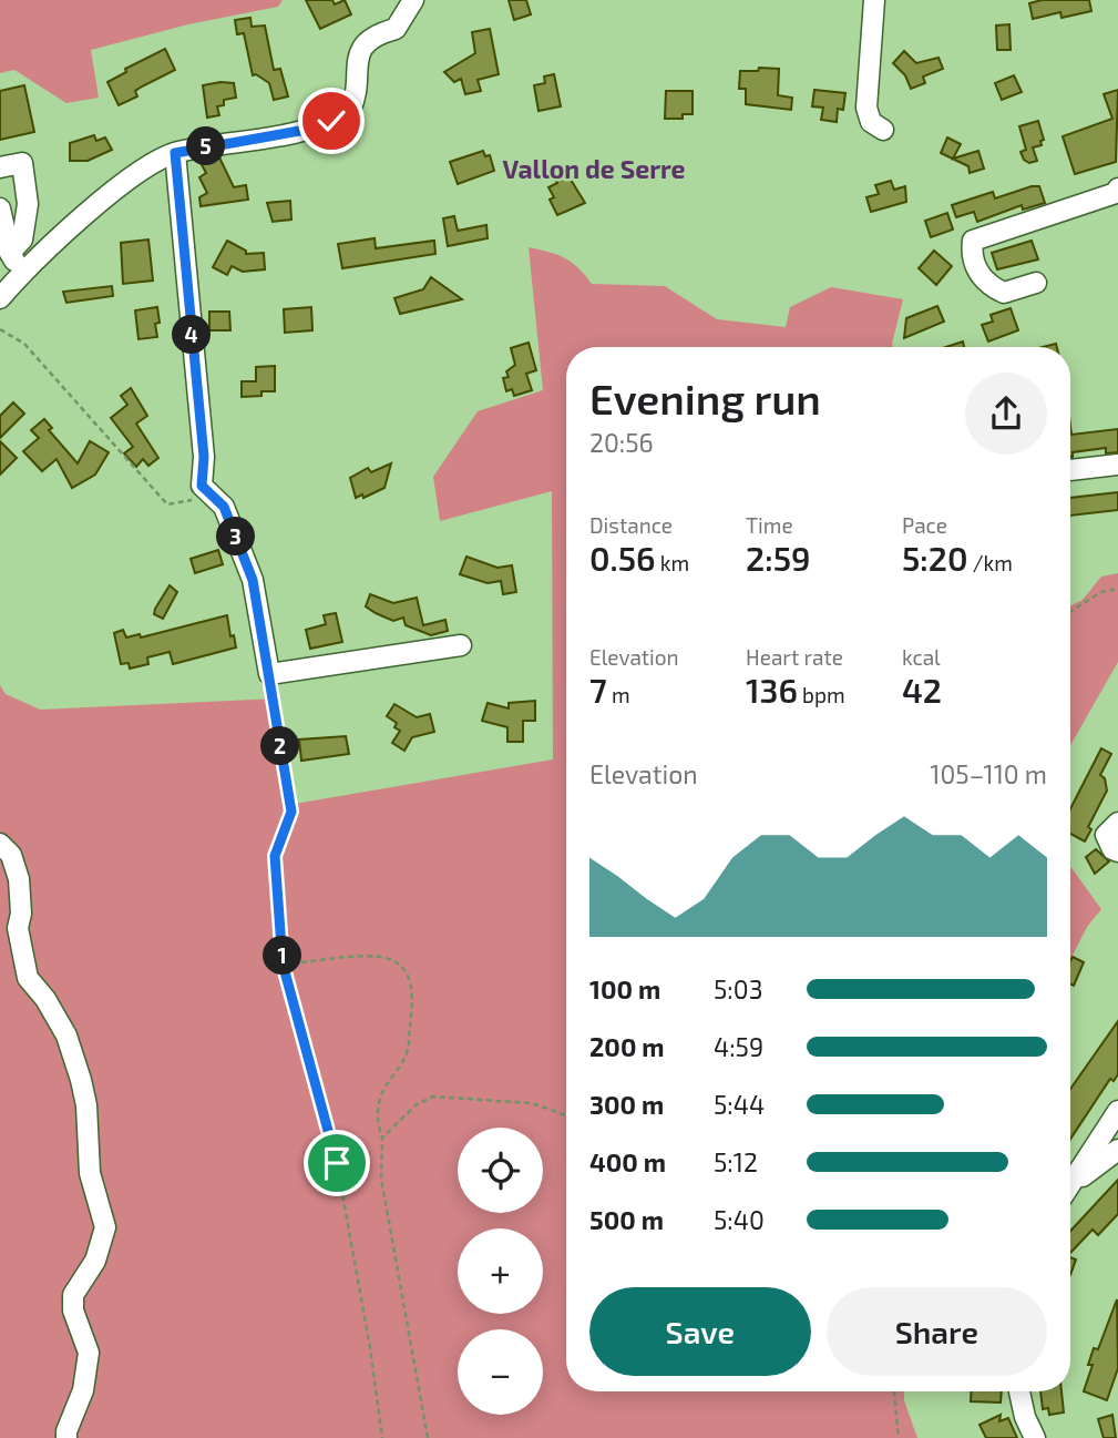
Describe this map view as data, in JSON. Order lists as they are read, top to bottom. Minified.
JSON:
{"districts":["Vallon de Serre"],"page":{"pins":["5","4","3","2","1"],"heading":["Evening run","20:56"],"stats":[["Distance","0.56 km"],["Time","2:59"],["Pace","5:20 /km"],["Elevation","7 m"],["Heart rate","136 bpm"],["kcal","42"]],"chart":["Elevation","105–110 m"],"list":[{"name":"100 m","note":"5:03"},{"name":"200 m","note":"4:59"},{"name":"300 m","note":"5:44"},{"name":"400 m","note":"5:12"},{"name":"500 m","note":"5:40"}],"map_buttons":["+","−"],"buttons":["Save","Share"]}}
